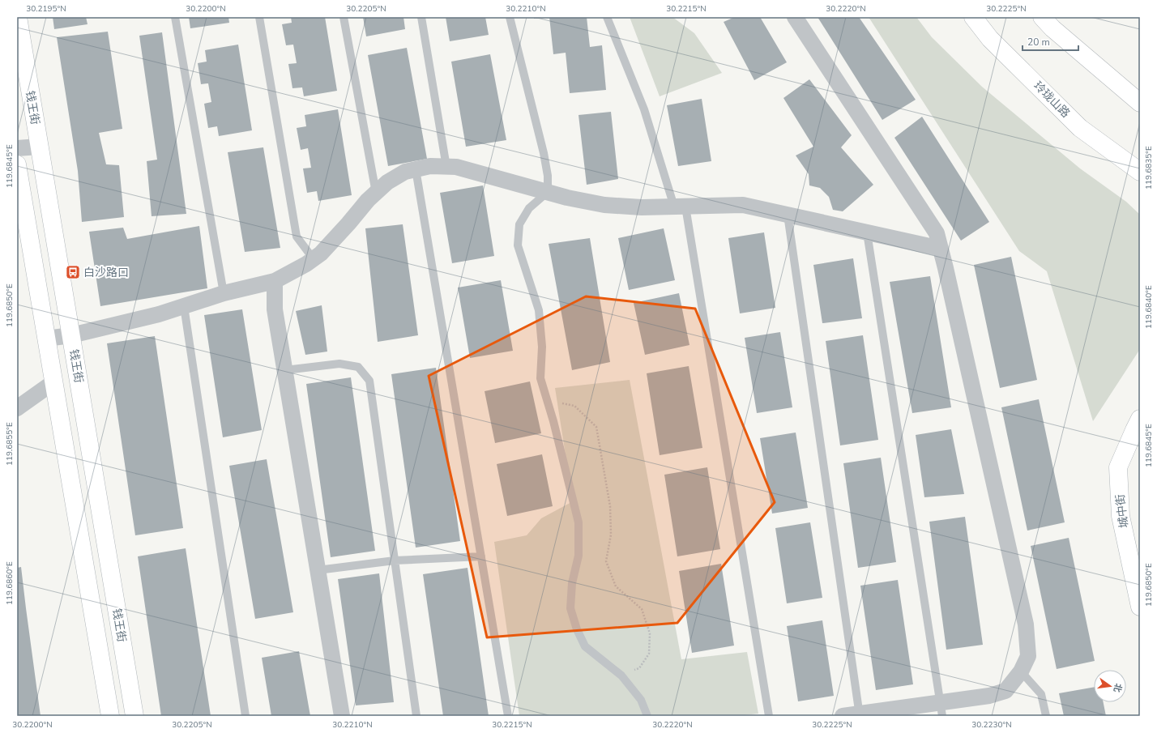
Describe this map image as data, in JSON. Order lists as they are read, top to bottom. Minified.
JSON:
{"streets":{"main road":["玲珑山路","钱王街","城中街"]},"places":{"bus stop":["白沙路口"]},"scale_bar":"20 m","north":"right","coordinates":["30.2195°N","30.2200°N","30.2205°N","30.2210°N","30.2215°N","30.2220°N","30.2225°N","119.6845°E","119.6835°E","119.6850°E","119.6840°E","119.6855°E","119.6860°E","30.2230°N"]}
